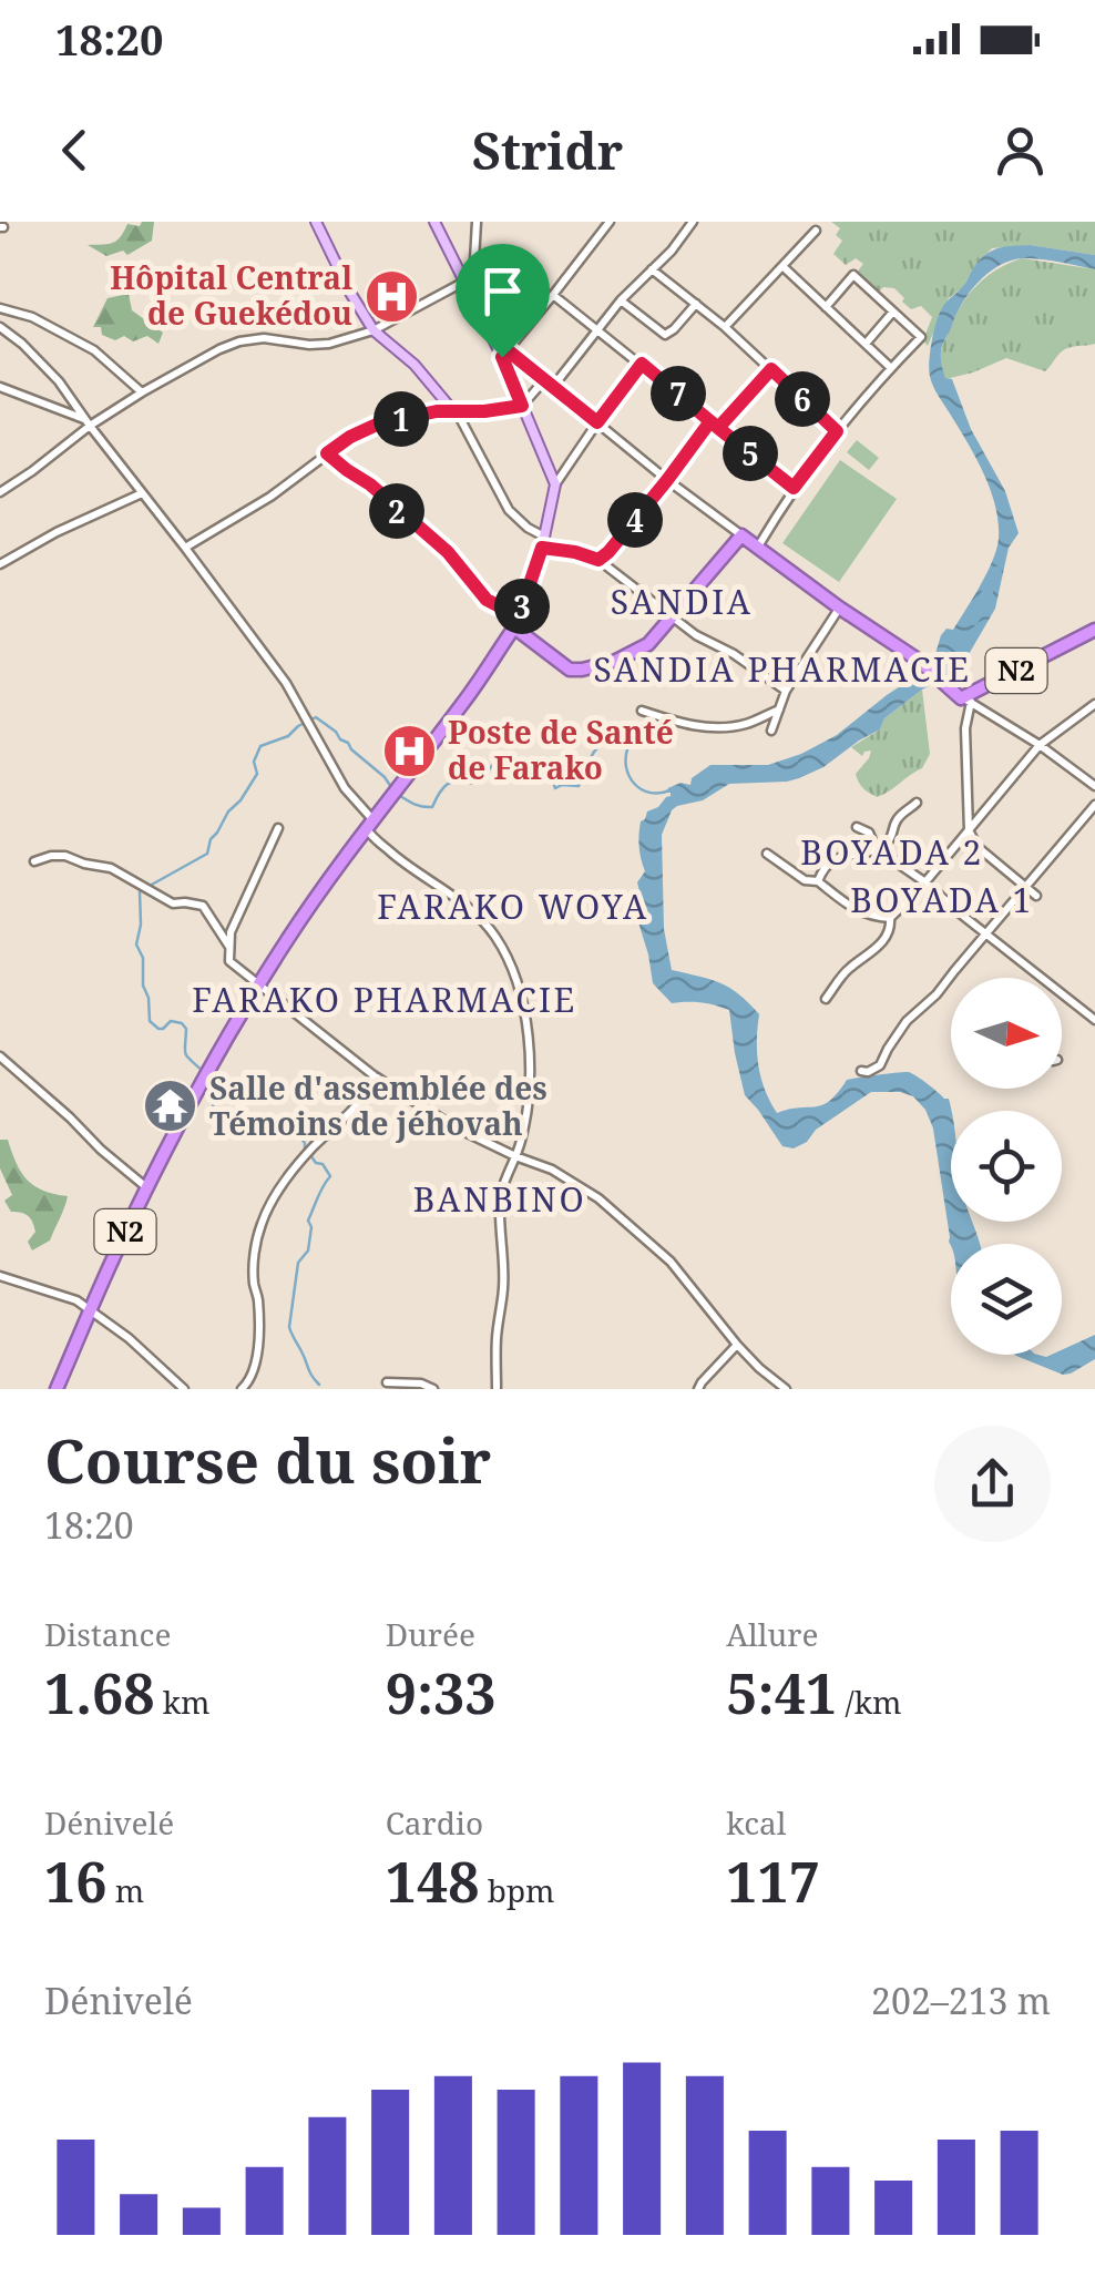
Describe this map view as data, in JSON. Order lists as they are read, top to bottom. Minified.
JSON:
{"streets":{"highway":["N2"]},"districts":["SANDIA","SANDIA PHARMACIE","BOYADA 2","BOYADA 1","FARAKO WOYA","FARAKO PHARMACIE","BANBINO"],"places":{"hospital":["Hôpital Central de Guekédou","Poste de Santé de Farako"],"temple":["Salle d'assemblée des Témoins de jéhovah"]},"north":"right","page":{"status":"18:20","header":"Stridr","pins":["7","6","1","5","2","4","3"],"heading":["Course du soir","18:20"],"stats":[["Distance","1.68 km"],["Durée","9:33"],["Allure","5:41 /km"],["Dénivelé","16 m"],["Cardio","148 bpm"],["kcal","117"]],"chart":["Dénivelé","202–213 m"]}}
